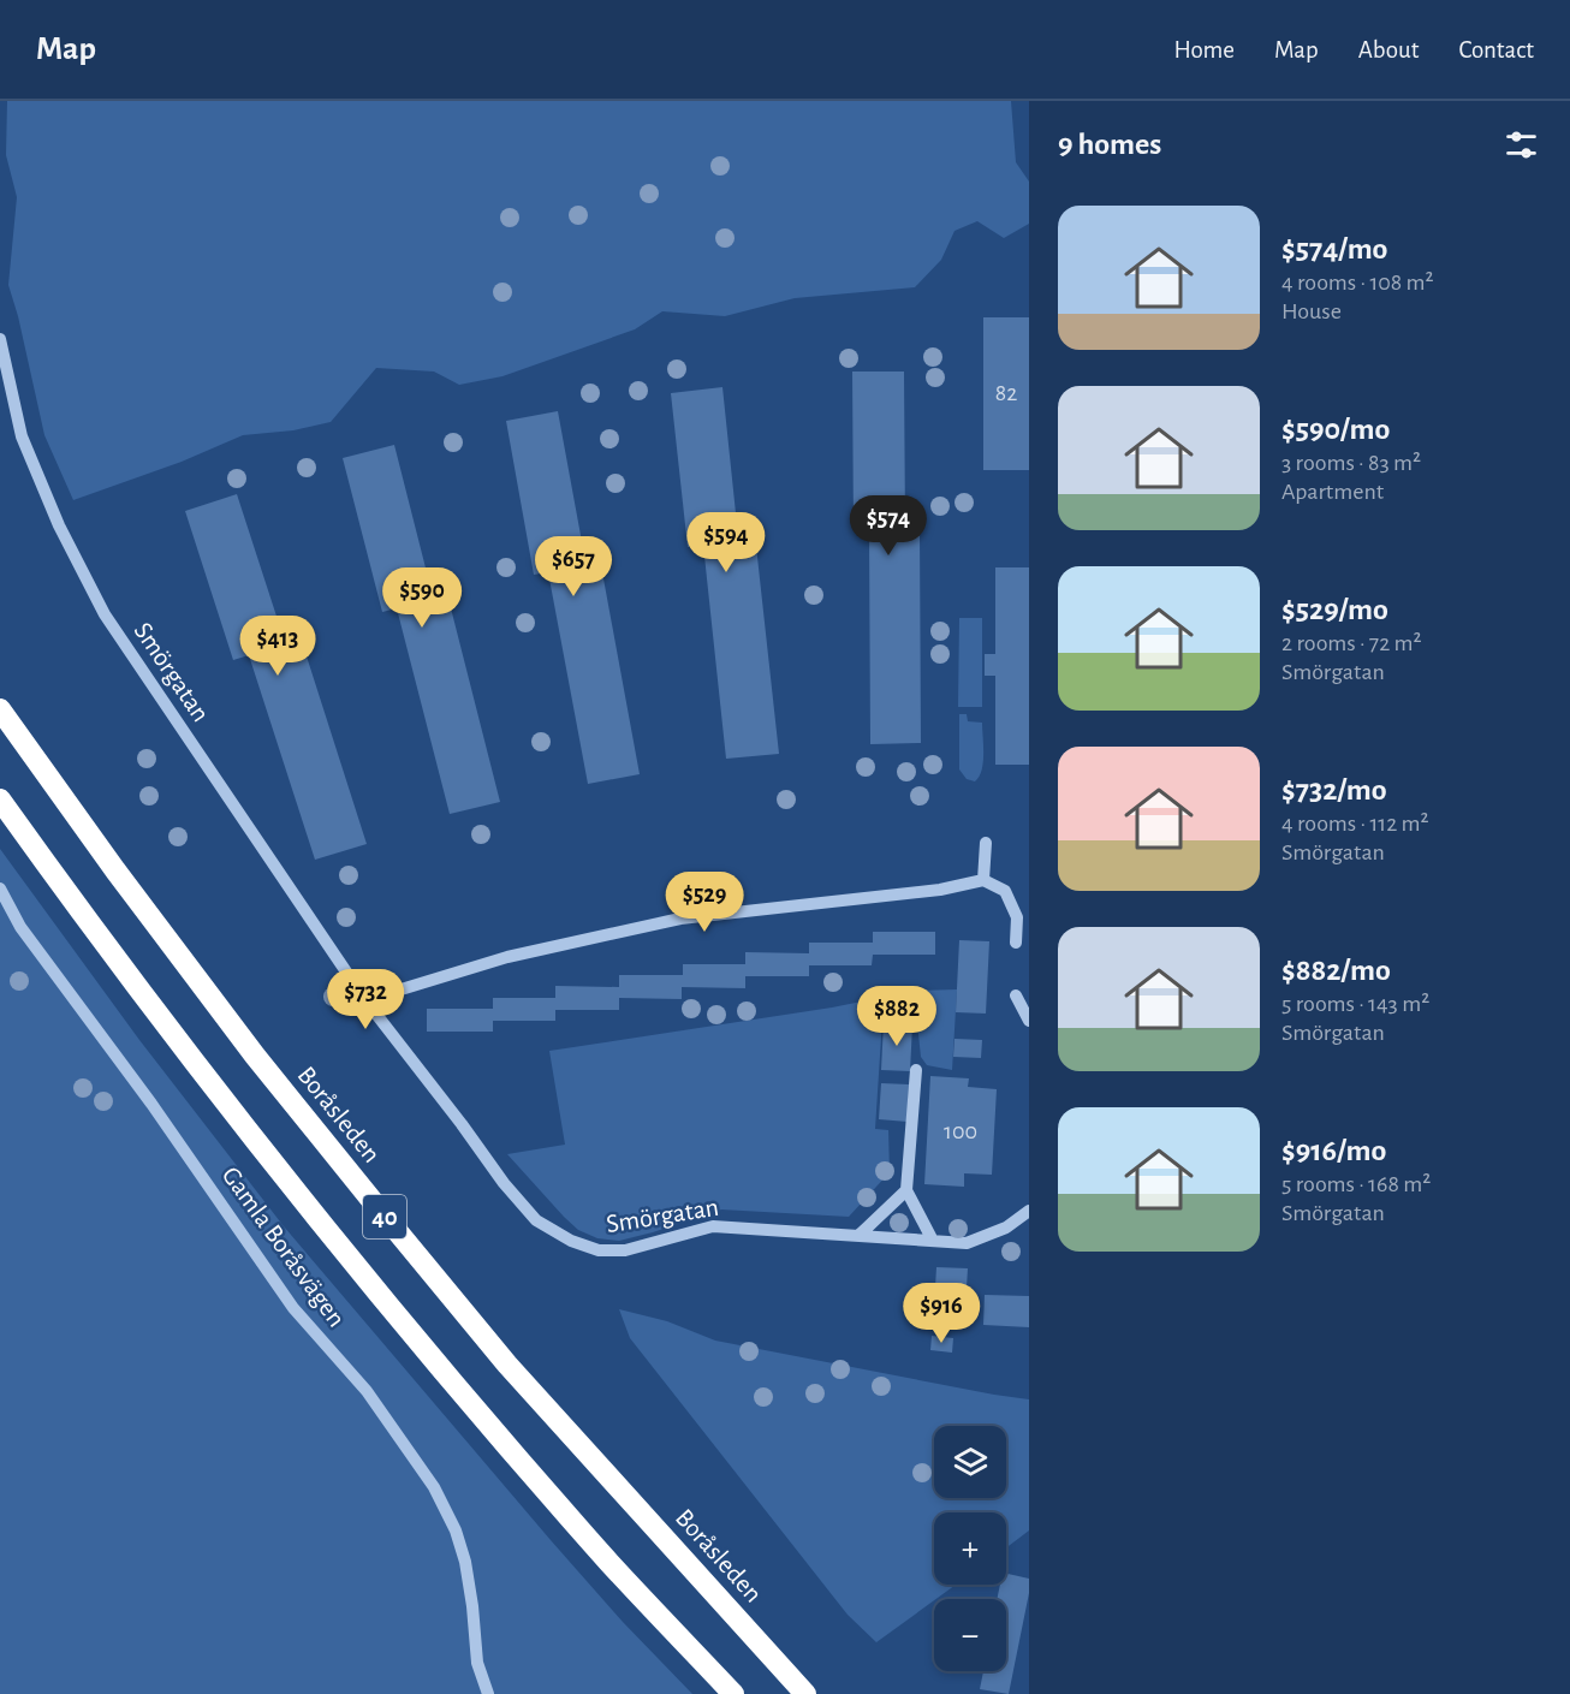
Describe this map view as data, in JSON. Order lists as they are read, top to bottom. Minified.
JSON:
{"streets":{"highway":["Boråsleden","40"],"street":["Smörgatan","Gamla Boråsvägen"]},"house_numbers":["82","100"],"page":{"header":"Map","nav":["Home","Map","About","Contact"],"heading":"9 homes","list":[{"name":"$574/mo","note":"4 rooms · 108 m² · House"},{"name":"$590/mo","note":"3 rooms · 83 m² · Apartment"},{"name":"$529/mo","note":"2 rooms · 72 m² · Smörgatan"},{"name":"$732/mo","note":"4 rooms · 112 m² · Smörgatan"},{"name":"$882/mo","note":"5 rooms · 143 m² · Smörgatan"},{"name":"$916/mo","note":"5 rooms · 168 m² · Smörgatan"}],"price":["$574","$594","$657","$590","$413","$529","$732","$882","$916"],"map_buttons":["+","−"]}}
